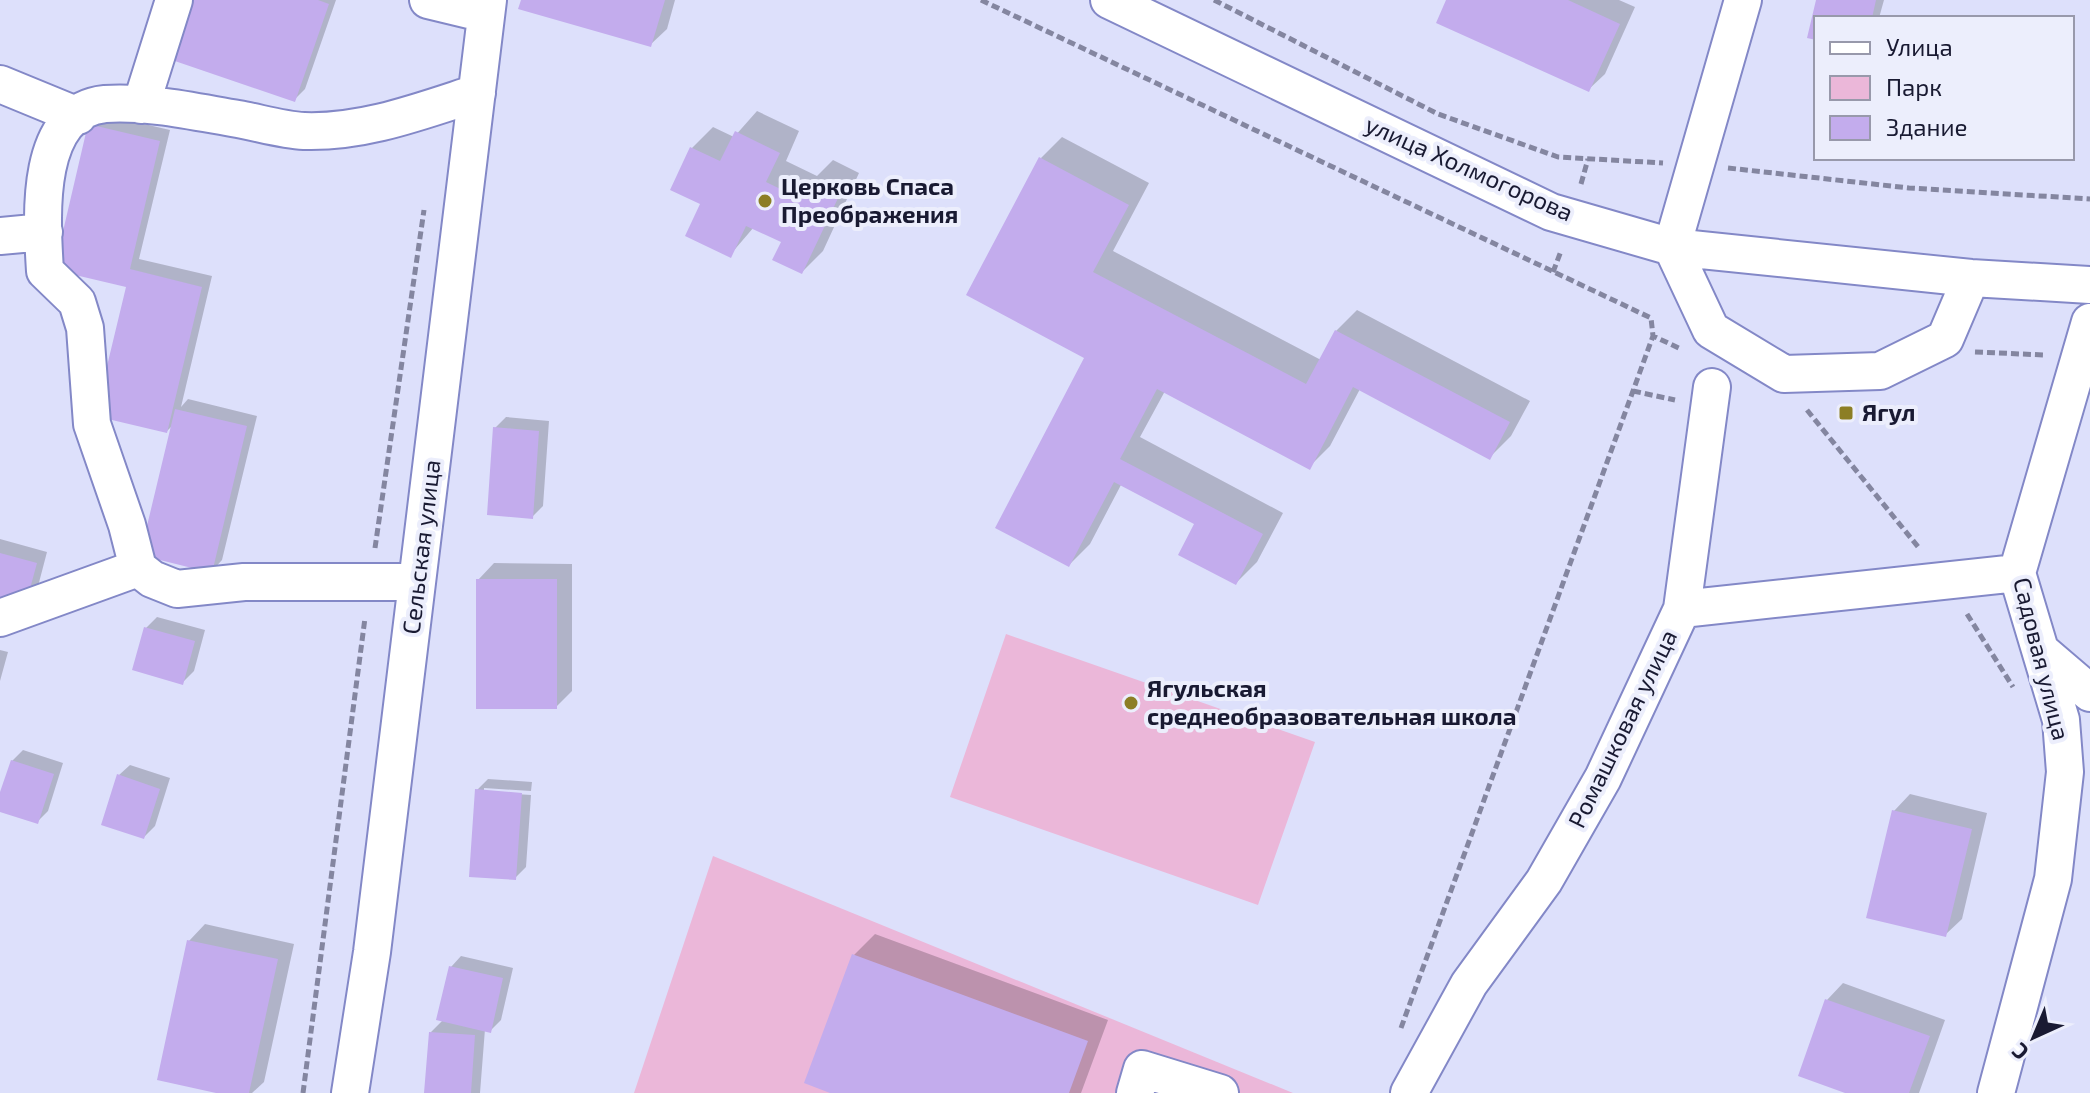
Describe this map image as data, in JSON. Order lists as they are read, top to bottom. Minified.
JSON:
{"streets":{"street":["улица Холмогорова","Сельская улица","Садовая улица","Ромашковая улица"]},"crossings":[["Садовая улица","Ромашковая улица"]],"places":{"other":["Церковь Спаса Преображения","Ягульская среднеобразовательная школа"],"transit":["Ягул"]},"legend":["Улица","Парк","Здание"],"north":"bottom left"}
